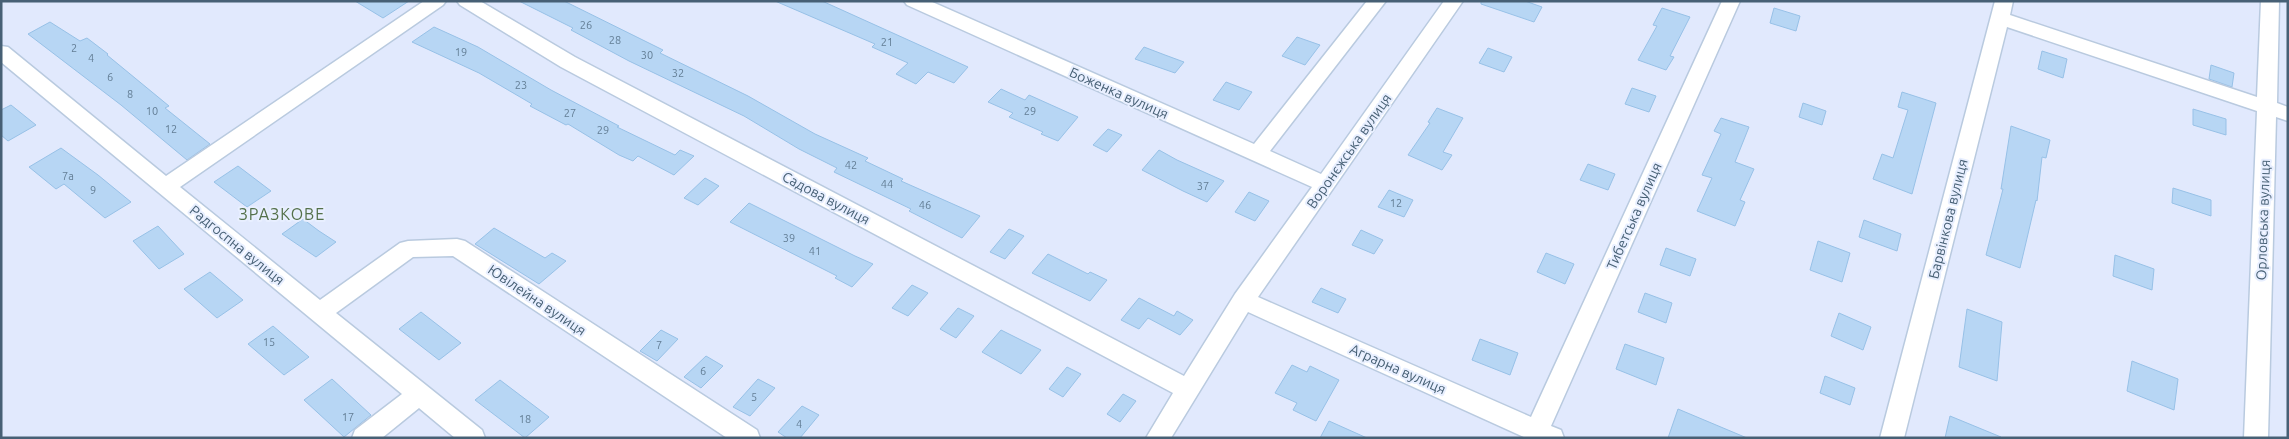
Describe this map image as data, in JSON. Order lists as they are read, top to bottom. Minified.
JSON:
{"streets":{"street":["Боженка вулиця","Воронєжська вулиця","Садова вулиця","Тибетська вулиця","Барвінкова вулиця","Орловська вулиця","Радгоспна вулиця","Ювілейна вулиця","Аграрна вулиця"]},"crossings":[["Боженка вулиця","Воронєжська вулиця"],["Воронєжська вулиця","Садова вулиця"],["Воронєжська вулиця","Аграрна вулиця"],["Тибетська вулиця","Аграрна вулиця"],["Радгоспна вулиця","Ювілейна вулиця"]],"districts":["ЗРАЗКОВЕ"],"house_numbers":["26","28","21","2","19","30","4","32","6","23","8","10","29","27","12","29","42","7а","44","37","9","12","46","39","41","15","7","6","5","17","18","4"]}
